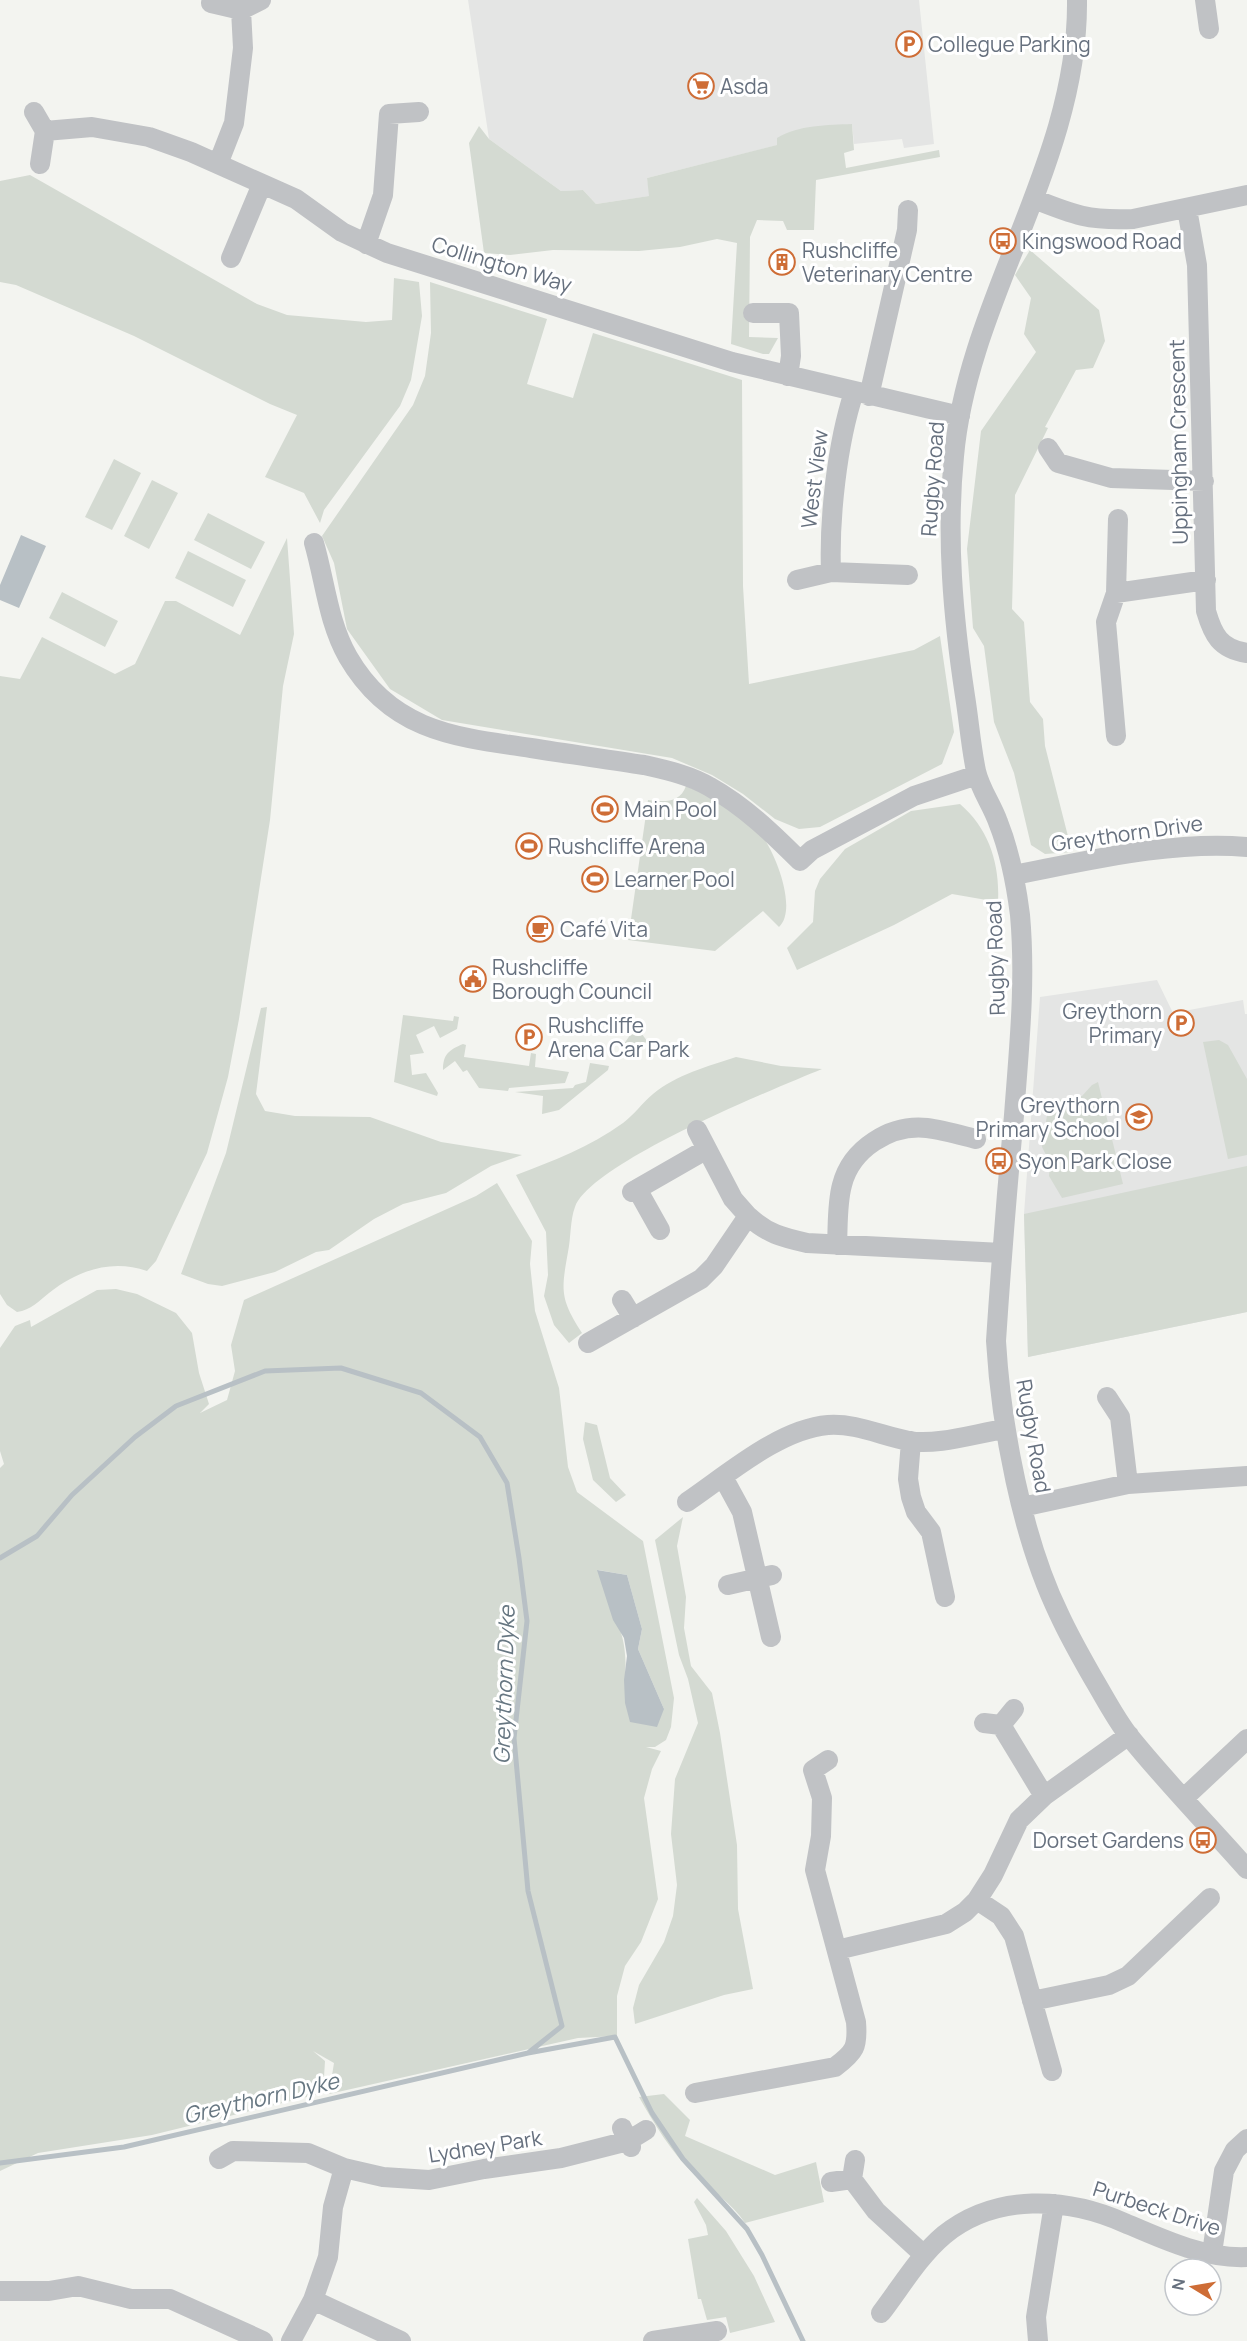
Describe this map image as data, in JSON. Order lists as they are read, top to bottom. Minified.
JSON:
{"streets":{"street":["Collington Way","Uppingham Crescent","West View","Rugby Road","Greythorn Drive","Lydney Park","Purbeck Drive"]},"crossings":[["Collington Way","West View"],["Collington Way","Rugby Road"],["Rugby Road","Greythorn Drive"]],"water":["Greythorn Dyke"],"places":{"parking":["Collegue Parking","Greythorn Primary","Rushcliffe Arena Car Park"],"supermarket":["Asda"],"bus stop":["Kingswood Road","Syon Park Close","Dorset Gardens"],"building":["Rushcliffe Veterinary Centre"],"sports":["Main Pool","Rushcliffe Arena","Learner Pool"],"cafe":["Café Vita"],"public building":["Rushcliffe Borough Council"],"school or university":["Greythorn Primary School"]},"north":"left"}
